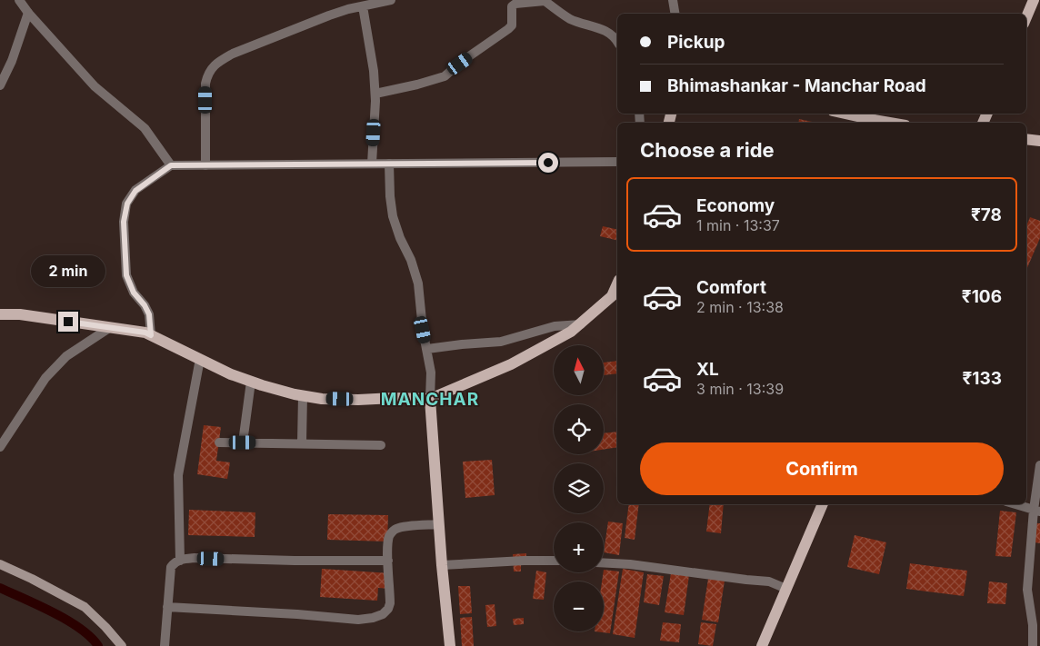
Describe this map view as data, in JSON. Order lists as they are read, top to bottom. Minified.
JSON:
{"districts":["MANCHAR"],"north":"top","page":{"banner":["Pickup","Bhimashankar - Manchar Road"],"heading":"Choose a ride","list":[{"name":"Economy","note":"1 min · 13:37","value":"₹78"},{"name":"Comfort","note":"2 min · 13:38","value":"₹106"},{"name":"XL","note":"3 min · 13:39","value":"₹133"}],"bubble":"2 min","map_buttons":["+","−"],"buttons":"Confirm"}}
